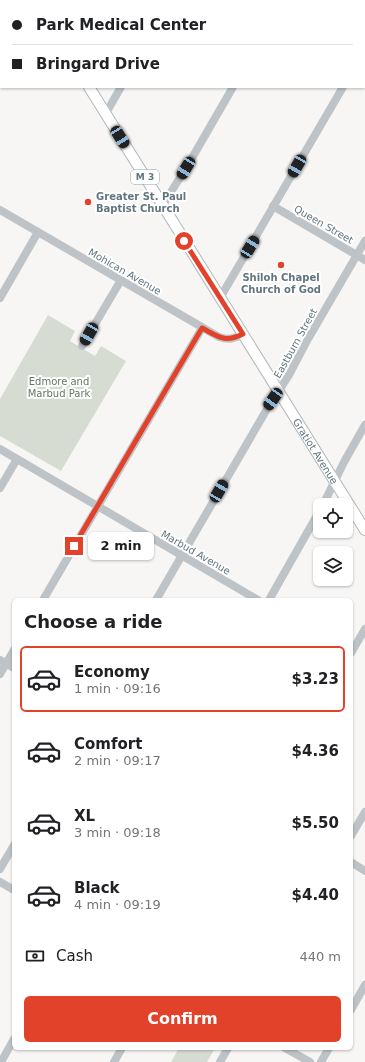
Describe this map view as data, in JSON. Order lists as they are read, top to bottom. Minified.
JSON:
{"streets":{"main road":["M 3","Gratiot Avenue"],"street":["Queen Street","Mohican Avenue","Eastburn Street","Marbud Avenue"]},"crossings":[["Queen Street","Eastburn Street"],["Mohican Avenue","Gratiot Avenue"],["Eastburn Street","Gratiot Avenue"],["Eastburn Street","Marbud Avenue"]],"parks":["Edmore and Marbud Park"],"places":["Greater St. Paul Baptist Church","Shiloh Chapel Church of God"],"page":{"banner":["Park Medical Center","Bringard Drive"],"bubble":"2 min","heading":"Choose a ride","list":[{"name":"Economy","note":"1 min · 09:16","value":"$3.23"},{"name":"Comfort","note":"2 min · 09:17","value":"$4.36"},{"name":"XL","note":"3 min · 09:18","value":"$5.50"},{"name":"Black","note":"4 min · 09:19","value":"$4.40"}],"pay":["Cash","440 m"],"buttons":"Confirm"}}
